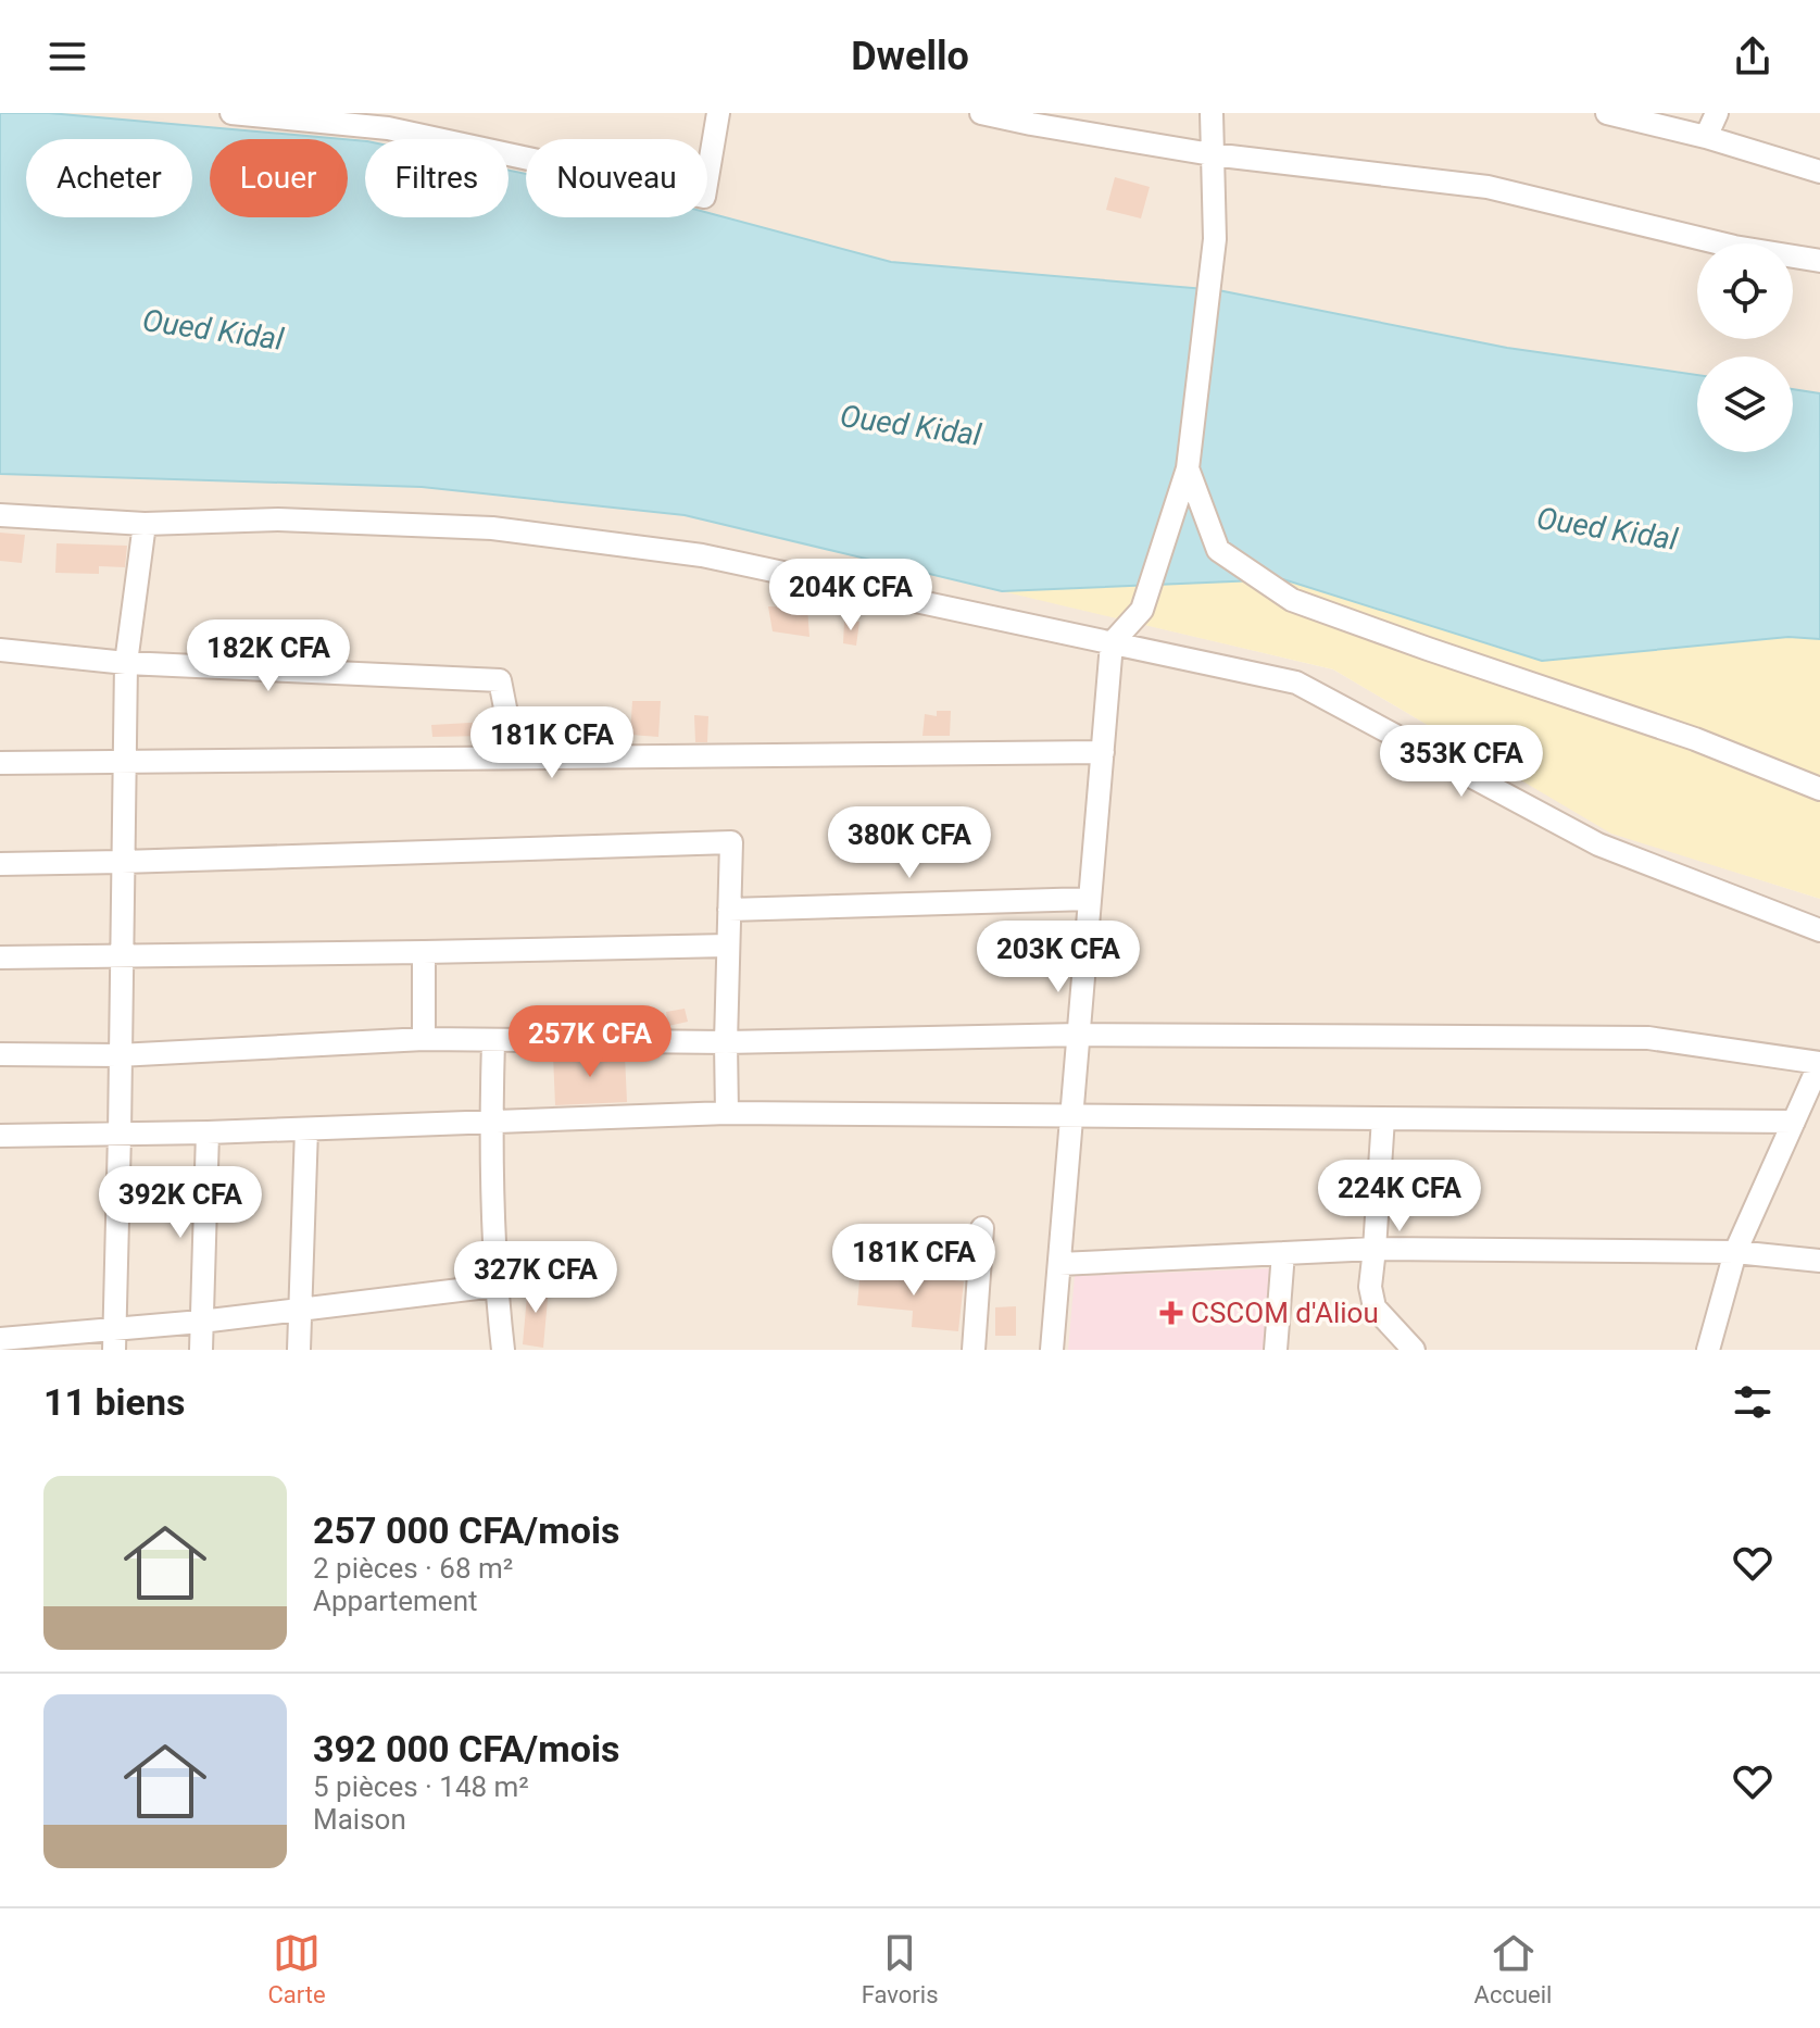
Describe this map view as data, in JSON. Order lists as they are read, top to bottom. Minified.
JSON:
{"water":["Oued Kidal"],"places":{"health":["CSCOM d'Aliou"]},"page":{"header":"Dwello","chip":["Acheter","Louer","Filtres","Nouveau"],"price":["204K CFA","182K CFA","181K CFA","353K CFA","380K CFA","203K CFA","257K CFA","224K CFA","392K CFA","181K CFA","327K CFA"],"heading":"11 biens","list":[{"name":"257 000 CFA/mois","note":"2 pièces · 68 m² · Appartement"},{"name":"392 000 CFA/mois","note":"5 pièces · 148 m² · Maison"}],"tabs":["Carte","Favoris","Accueil"]}}
